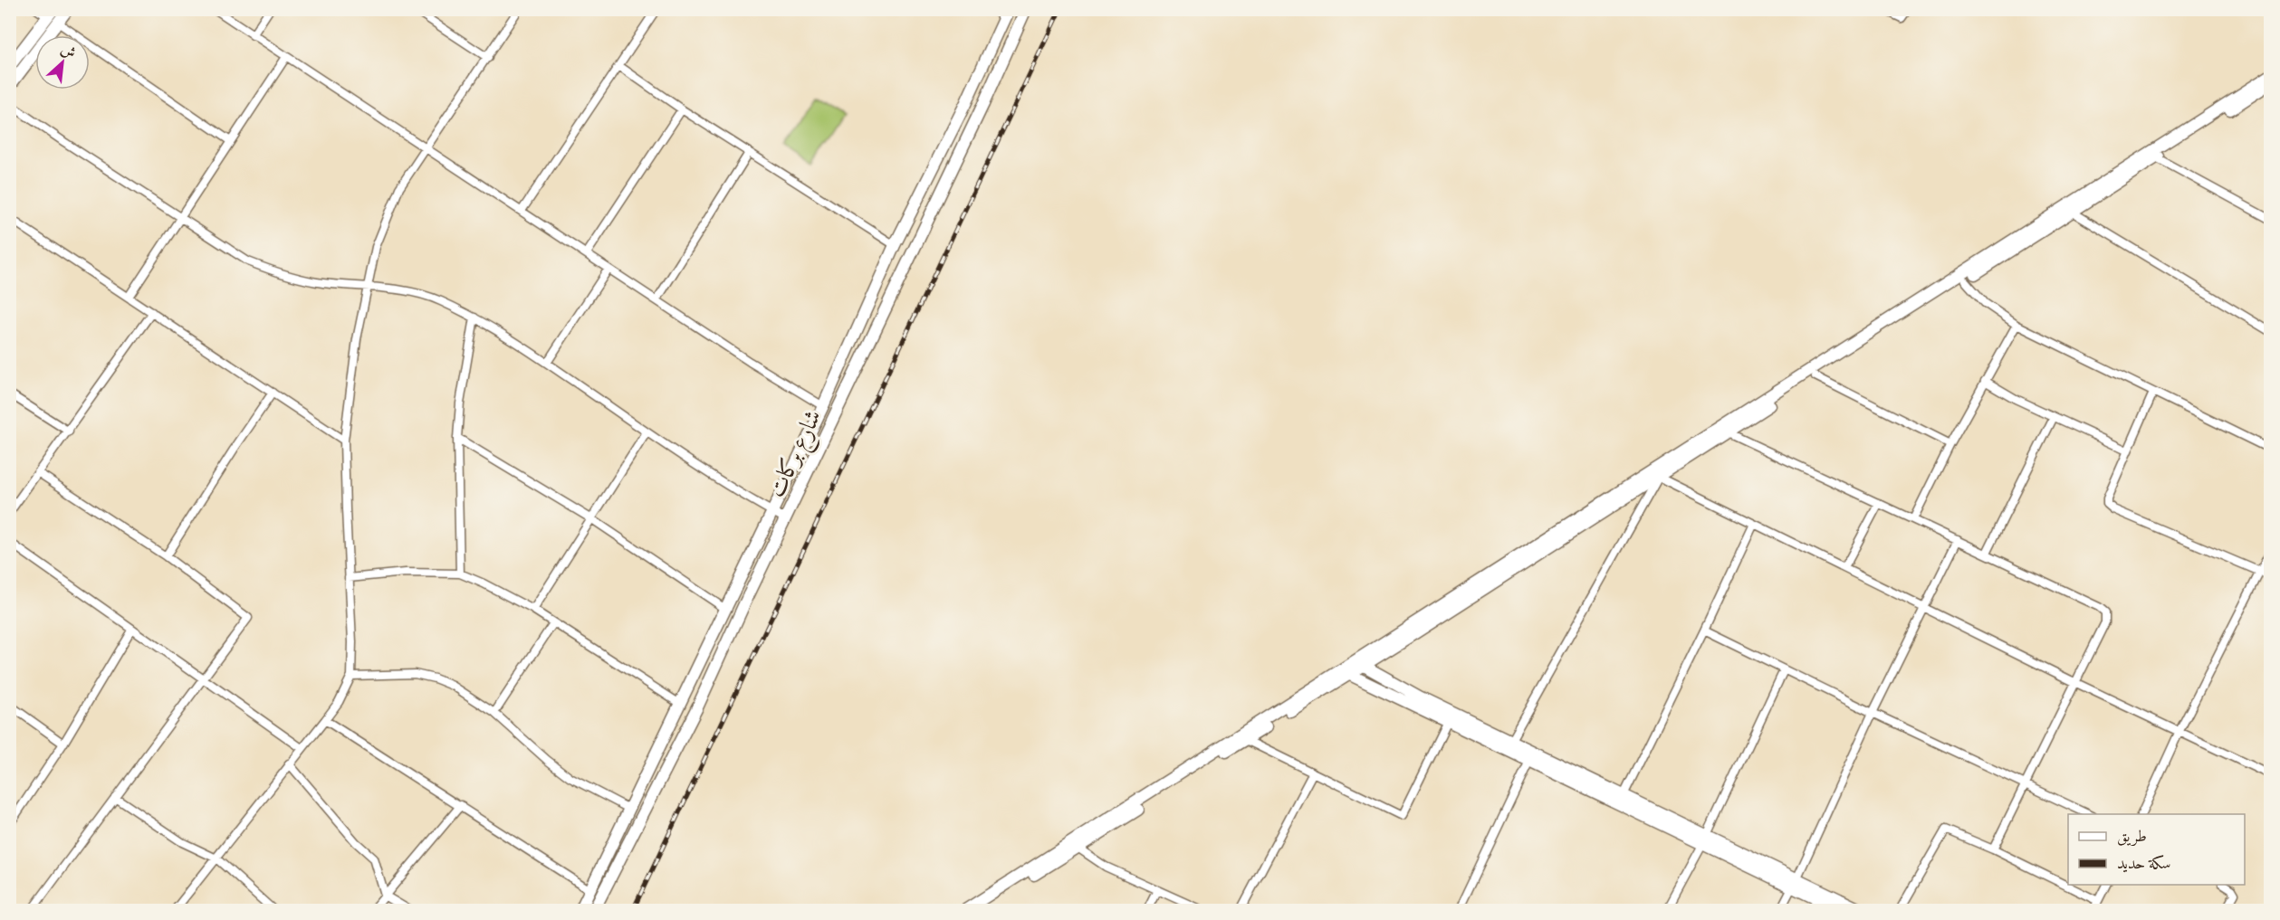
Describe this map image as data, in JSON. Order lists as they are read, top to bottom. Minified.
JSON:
{"streets":{"street":["شارع بركات"]},"legend":["طريق","سكة حديد"],"north":"top right"}
